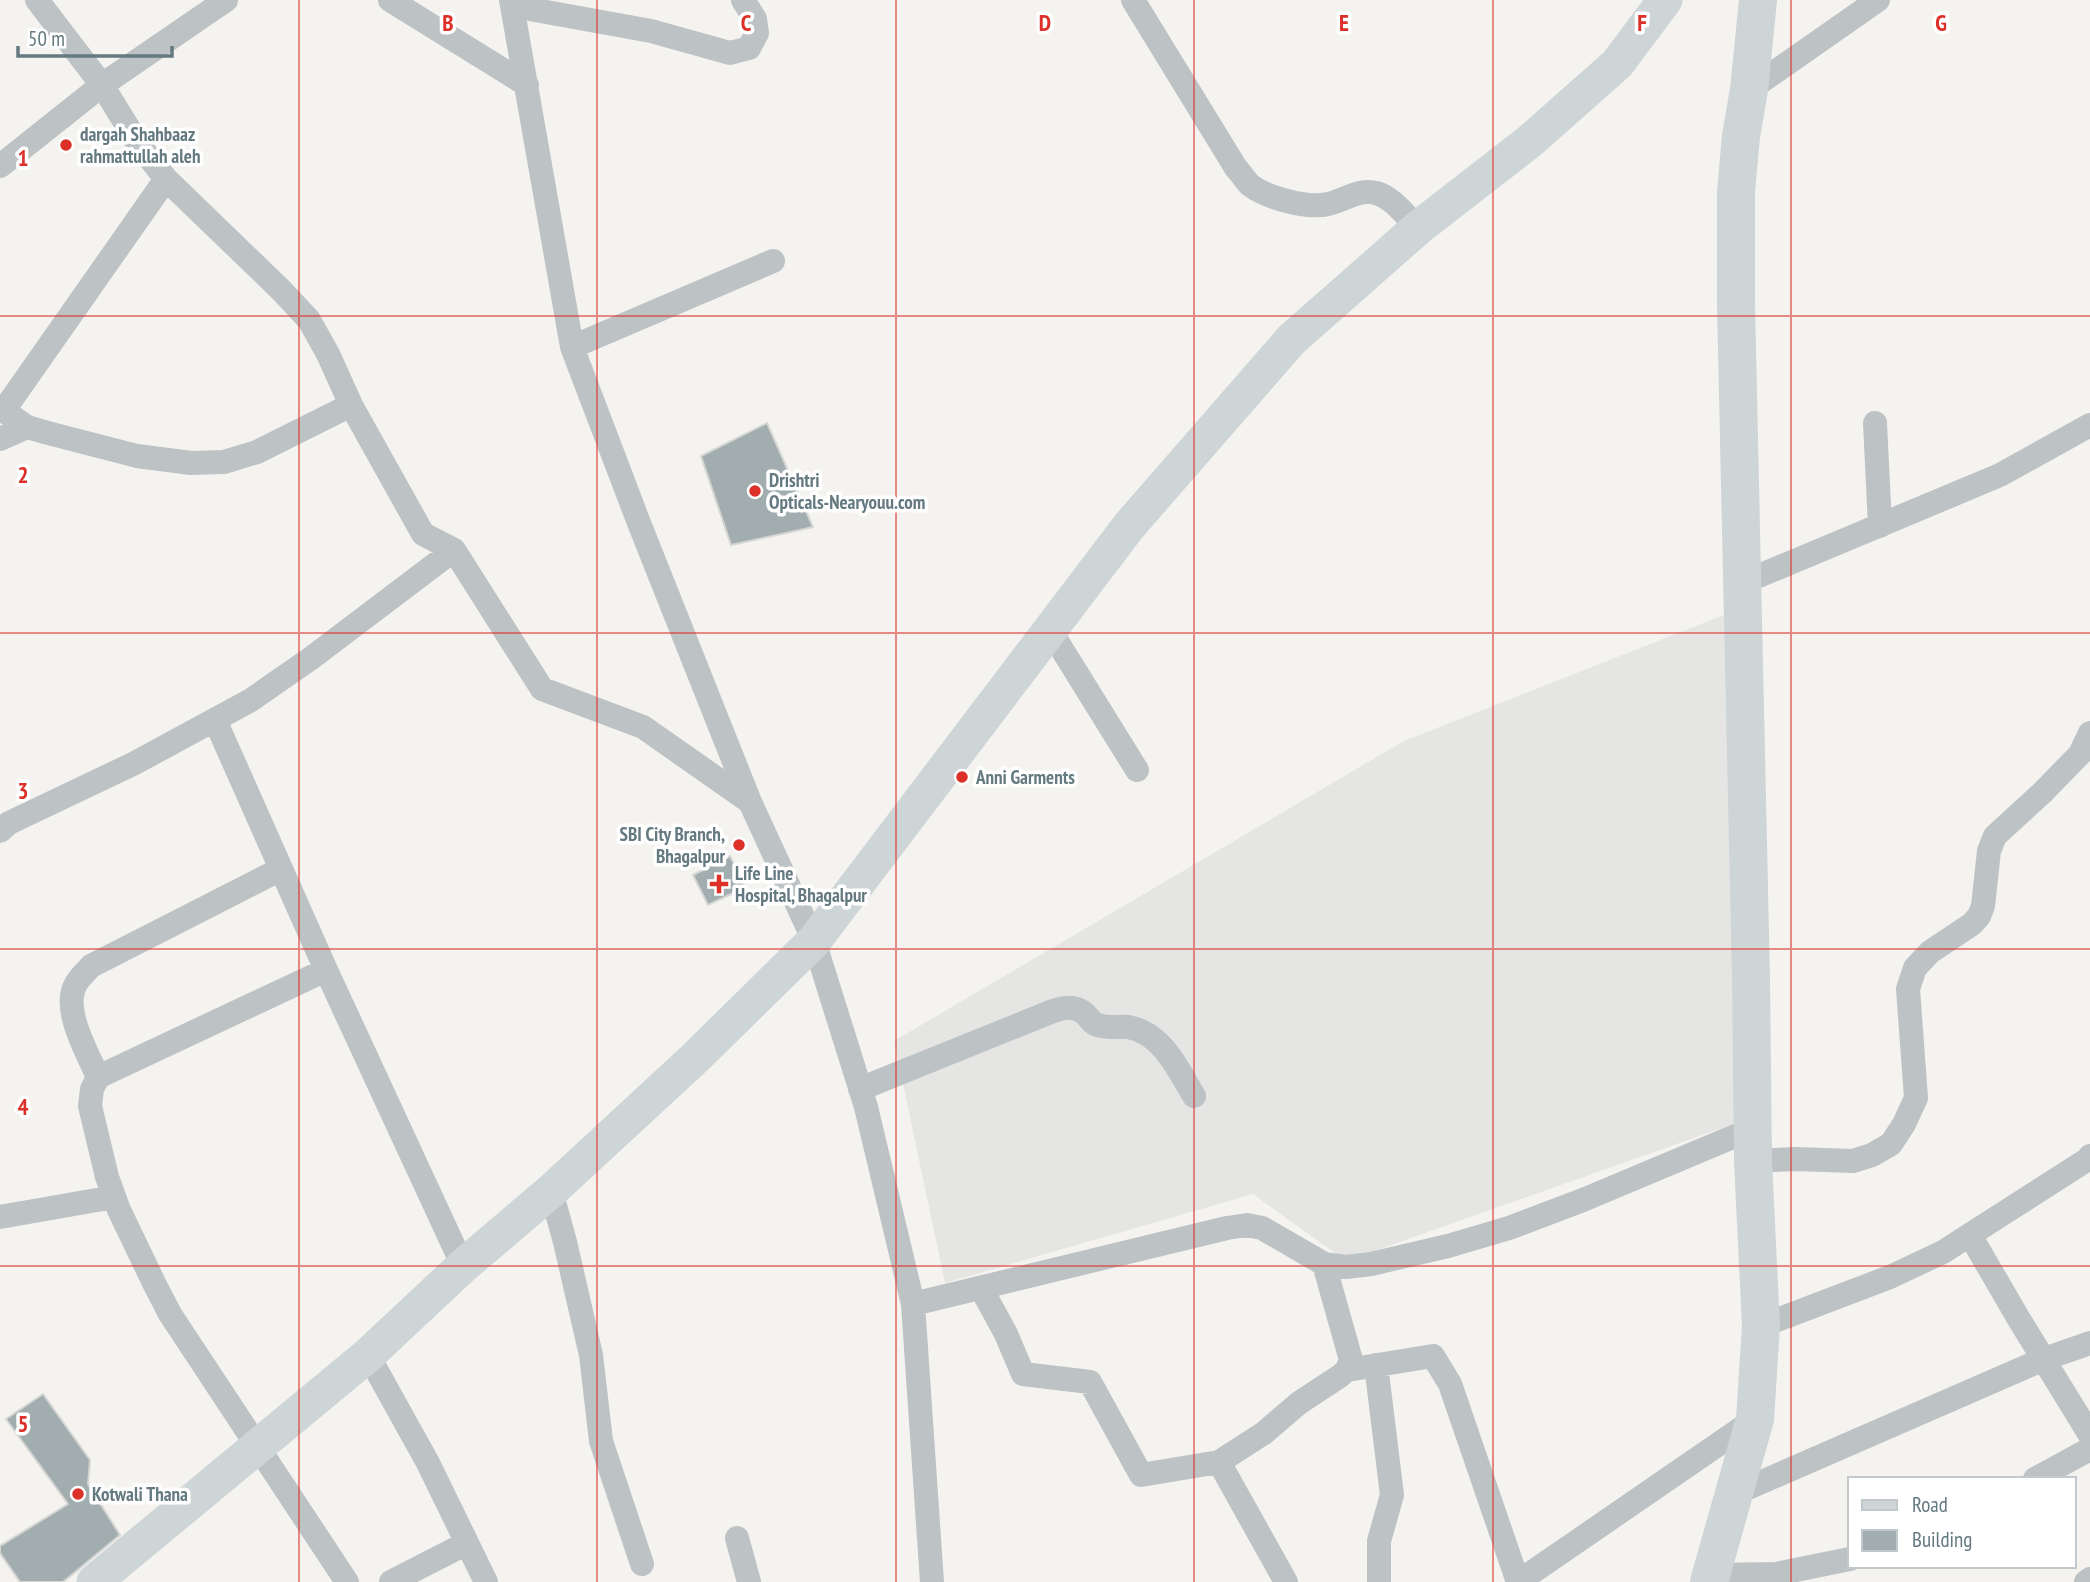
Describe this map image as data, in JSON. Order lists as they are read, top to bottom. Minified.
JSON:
{"places":{"other":["dargah Shahbaaz rahmattullah aleh","Drishtri Opticals-Nearyouu.com","Anni Garments","SBI City Branch, Bhagalpur","Kotwali Thana"],"health":["Life Line Hospital, Bhagalpur"]},"legend":["Road","Building"],"scale_bar":"50 m","grid":{"columns":["B","C","D","E","F","G"],"rows":["1","2","3","4","5"]}}
